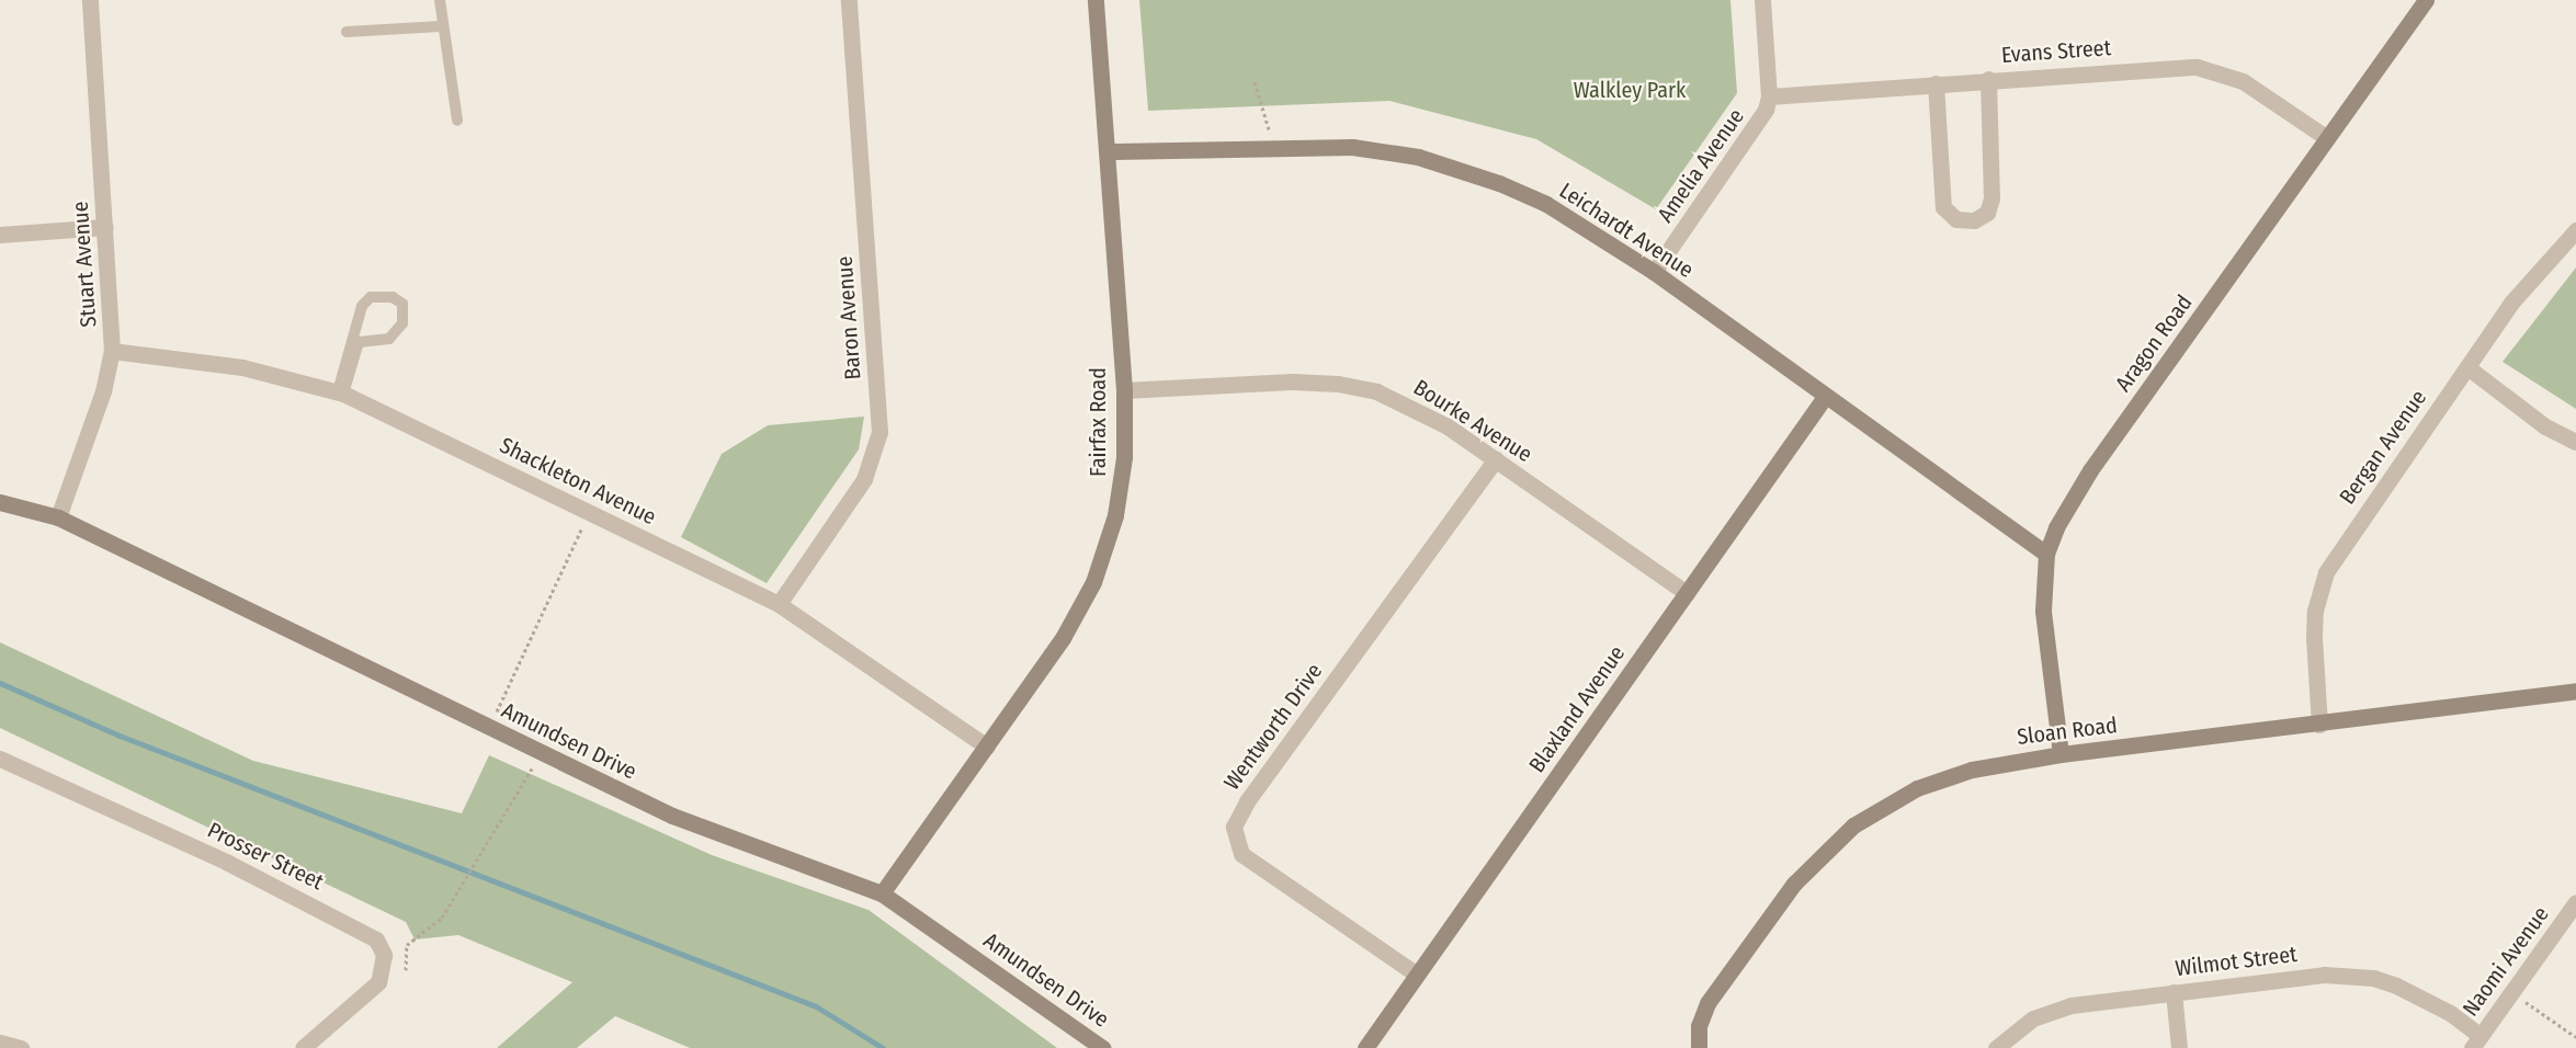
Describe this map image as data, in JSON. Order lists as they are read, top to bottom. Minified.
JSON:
{"streets":{"street":["Evans Street","Amelia Avenue","Leichardt Avenue","Stuart Avenue","Baron Avenue","Aragon Road","Bourke Avenue","Fairfax Road","Bergan Avenue","Shackleton Avenue","Blaxland Avenue","Wentworth Drive","Sloan Road","Amundsen Drive","Prosser Street","Wilmot Street","Naomi Avenue"]},"crossings":[["Evans Street","Amelia Avenue"],["Evans Street","Aragon Road"],["Amelia Avenue","Leichardt Avenue"],["Leichardt Avenue","Aragon Road"],["Leichardt Avenue","Fairfax Road"],["Leichardt Avenue","Blaxland Avenue"],["Stuart Avenue","Shackleton Avenue"],["Stuart Avenue","Amundsen Drive"],["Baron Avenue","Shackleton Avenue"],["Aragon Road","Sloan Road"],["Bourke Avenue","Fairfax Road"],["Bourke Avenue","Blaxland Avenue"],["Bourke Avenue","Wentworth Drive"],["Fairfax Road","Shackleton Avenue"],["Fairfax Road","Amundsen Drive"],["Bergan Avenue","Sloan Road"],["Blaxland Avenue","Wentworth Drive"],["Wilmot Street","Naomi Avenue"]],"parks":["Walkley Park"]}
